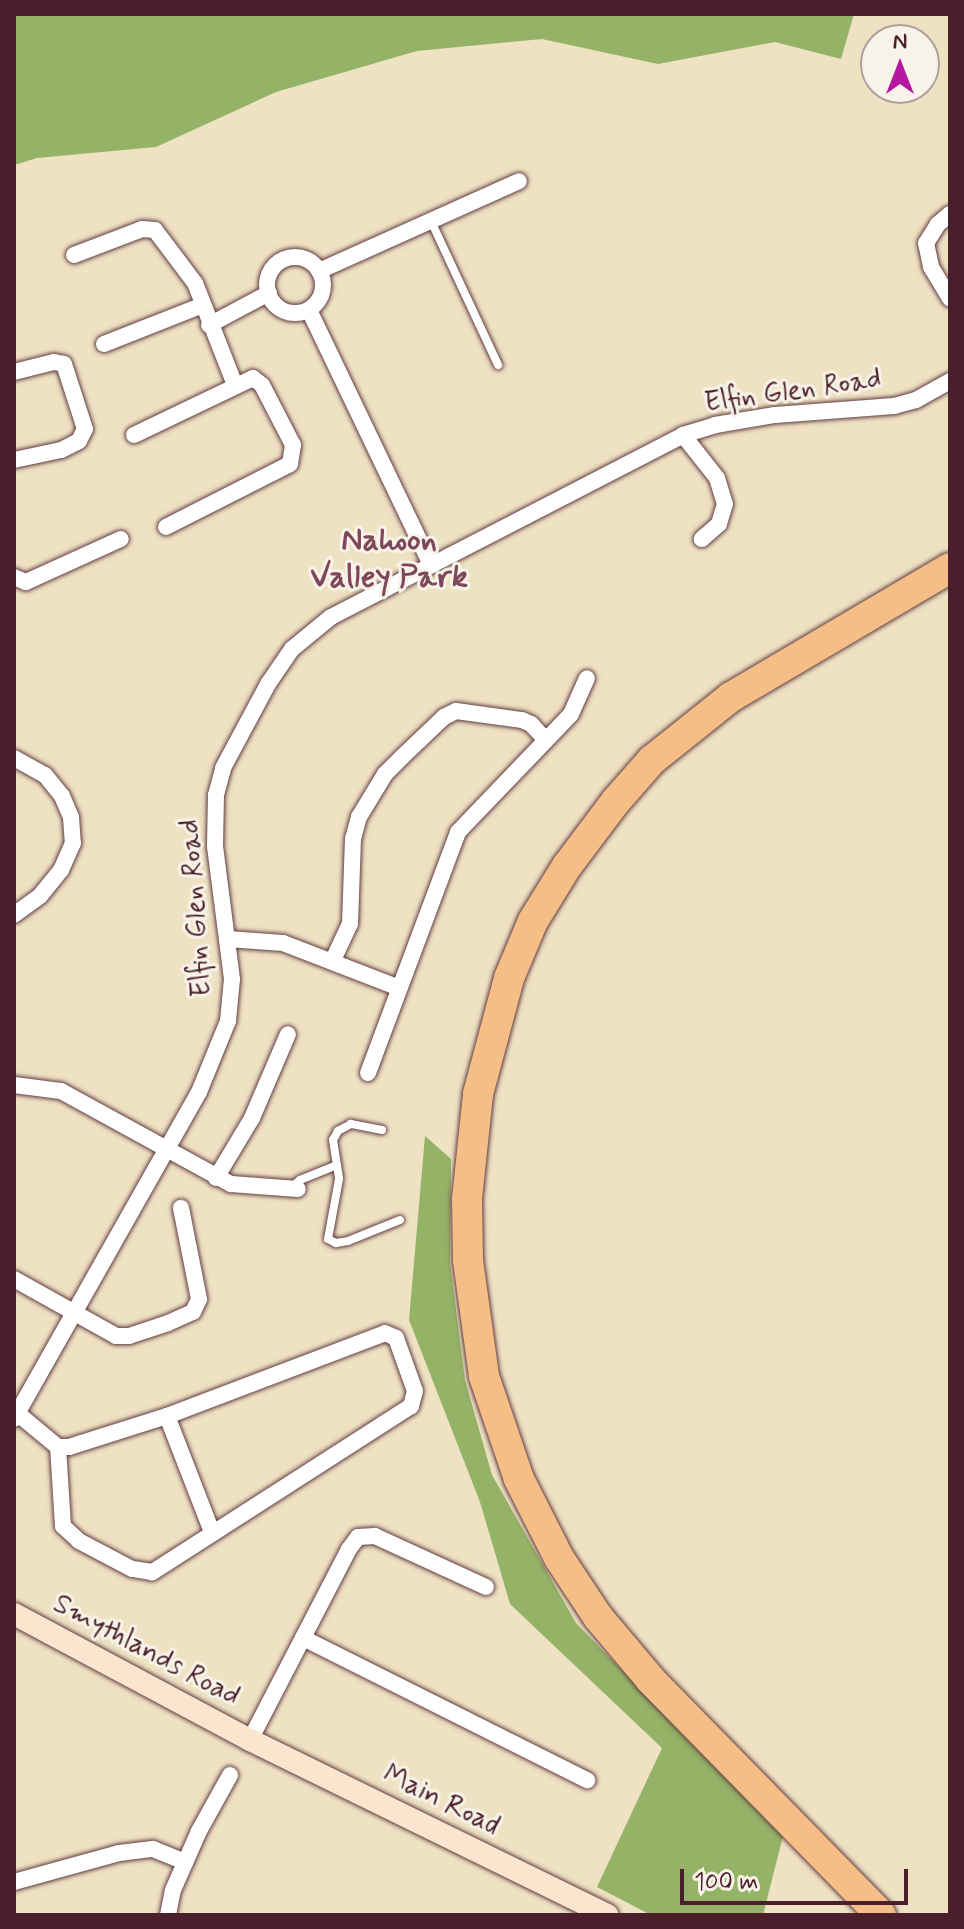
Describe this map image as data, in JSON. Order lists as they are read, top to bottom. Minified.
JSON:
{"streets":{"main road":["Smythlands Road","Main Road"],"street":["Elfin Glen Road"]},"crossings":[["Smythlands Road","Main Road"]],"districts":["Nahoon Valley Park"],"scale_bar":"100 m","north":"top"}
